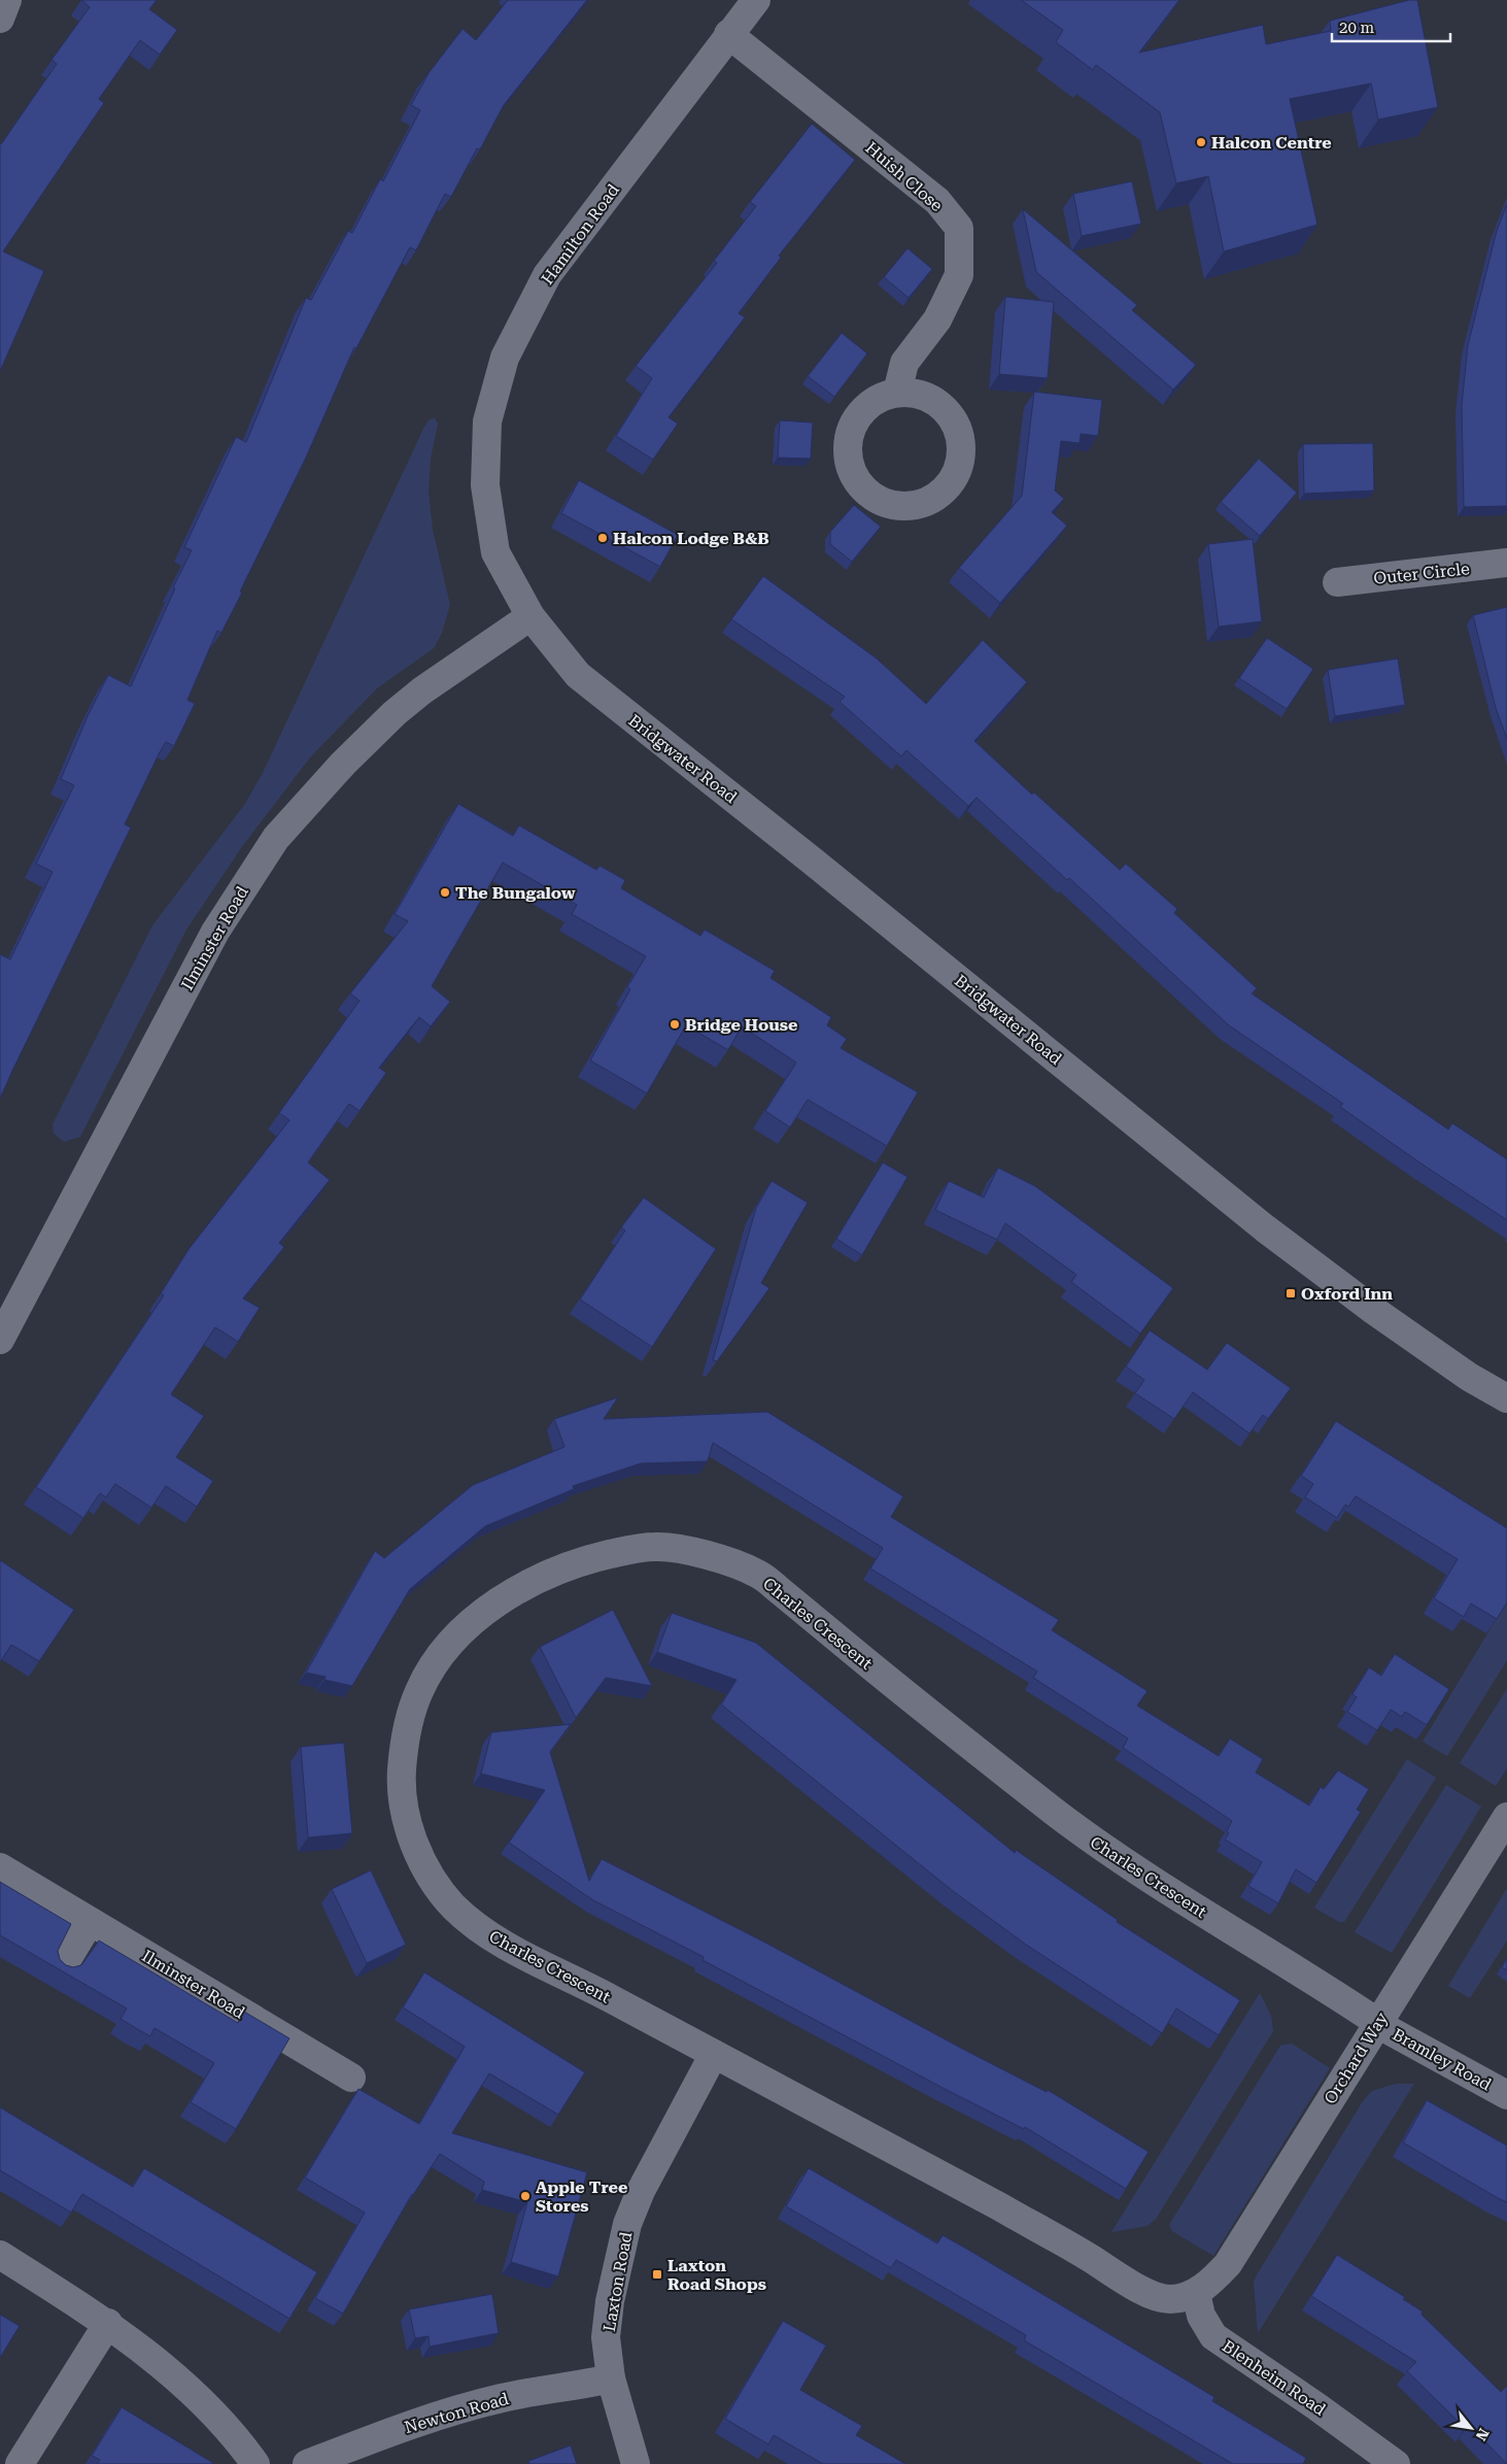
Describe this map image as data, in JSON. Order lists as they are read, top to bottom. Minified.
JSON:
{"streets":{"street":["Huish Close","Hamilton Road","Outer Circle","Bridgwater Road","Ilminster Road","Charles Crescent","Orchard Way","Bramley Road","Laxton Road","Blenheim Road","Newton Road"]},"crossings":[["Huish Close","Hamilton Road"],["Hamilton Road","Bridgwater Road"],["Hamilton Road","Ilminster Road"],["Bridgwater Road","Ilminster Road"],["Charles Crescent","Orchard Way"],["Charles Crescent","Bramley Road"],["Charles Crescent","Laxton Road"],["Charles Crescent","Blenheim Road"],["Orchard Way","Bramley Road"],["Orchard Way","Blenheim Road"],["Laxton Road","Newton Road"]],"places":{"other":["Halcon Centre","Halcon Lodge B&B","The Bungalow","Bridge House","Apple Tree Stores"],"transit":["Oxford Inn","Laxton Road Shops"]},"scale_bar":"20 m","north":"bottom right"}
